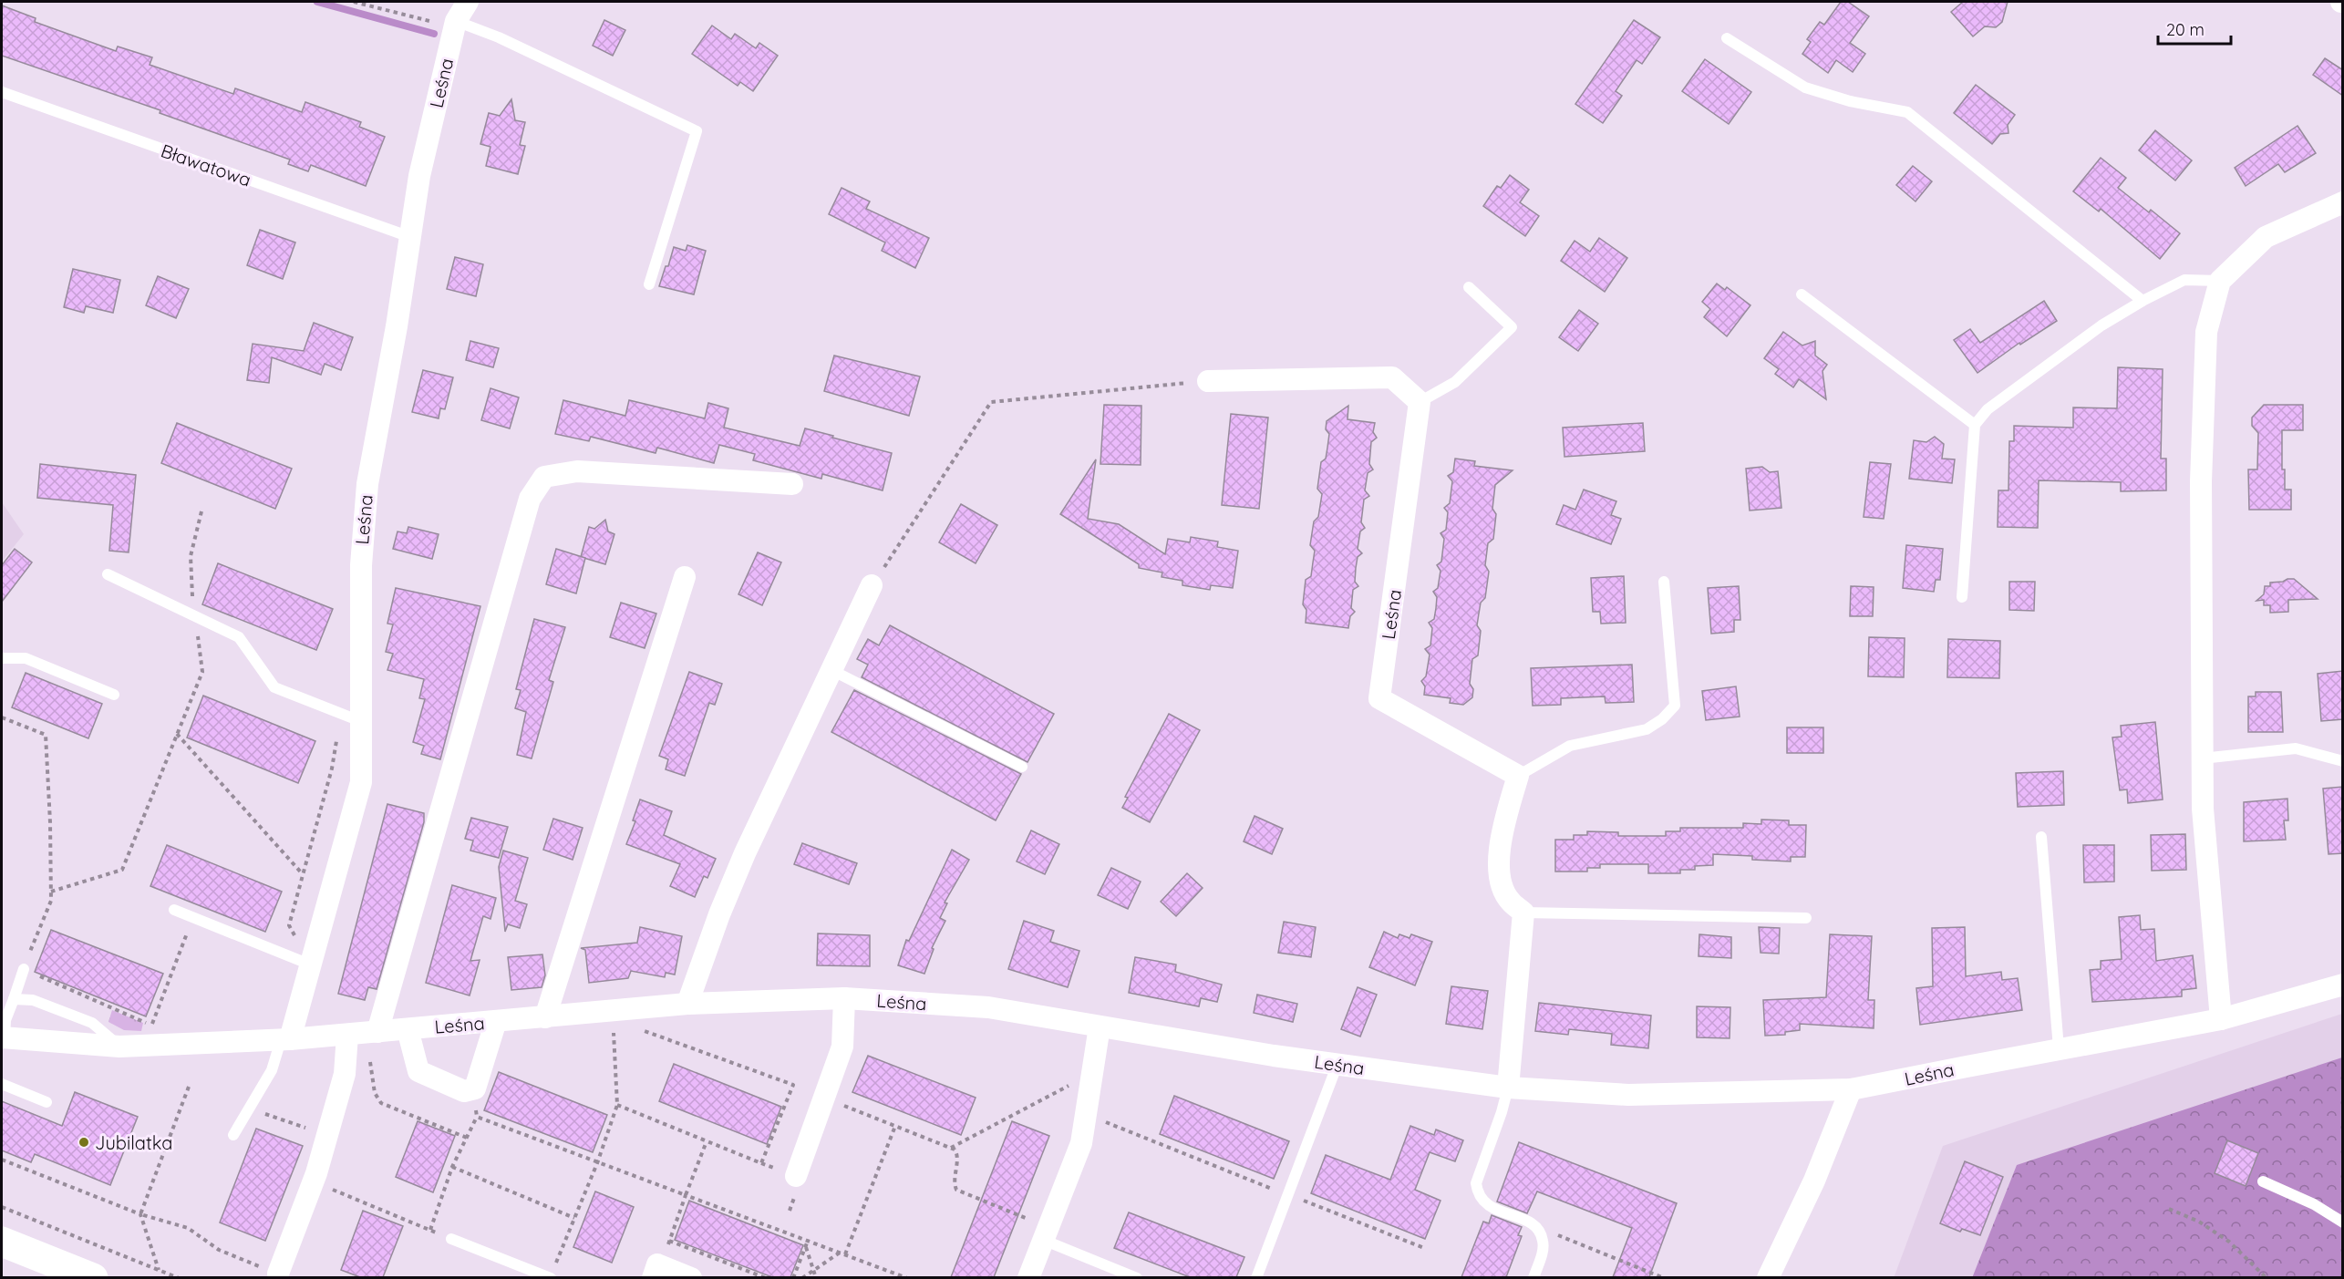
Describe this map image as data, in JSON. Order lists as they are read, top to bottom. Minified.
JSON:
{"streets":{"street":["Leśna"],"lane":["Bławatowa"]},"crossings":[["Leśna","Bławatowa"]],"places":["Jubilatka"],"scale_bar":"20 m"}
